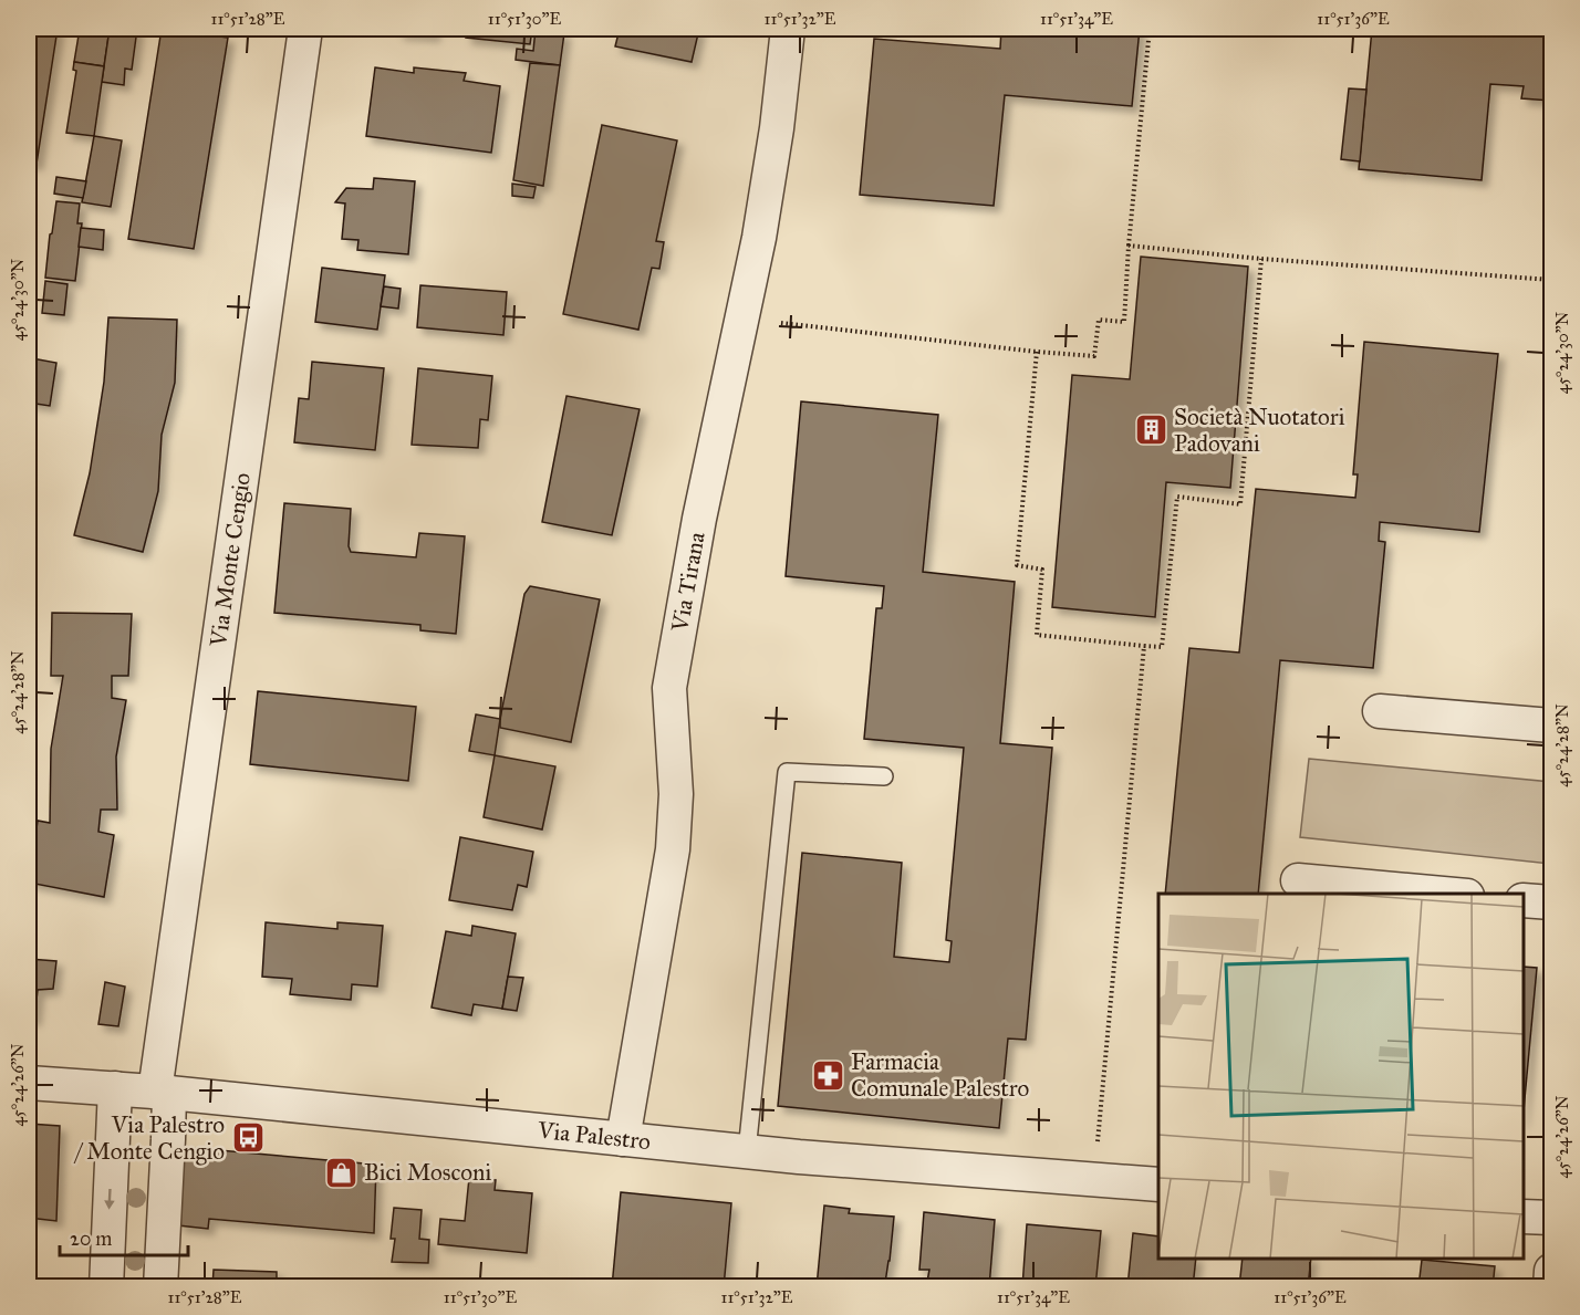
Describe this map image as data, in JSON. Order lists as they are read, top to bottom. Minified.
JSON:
{"streets":{"street":["Via Monte Cengio","Via Tirana","Via Palestro"]},"crossings":[["Via Monte Cengio","Via Palestro"],["Via Tirana","Via Palestro"]],"places":{"building":["Società Nuotatori Padovani"],"pharmacy":["Farmacia Comunale Palestro"],"bus stop":["Via Palestro / Monte Cengio"],"shop":["Bici Mosconi"]},"scale_bar":"20 m","coordinates":["11°51'28\"E","11°51'30\"E","11°51'32\"E","11°51'34\"E","11°51'36\"E","45°24'30\"N","45°24'28\"N","45°24'26\"N"]}
